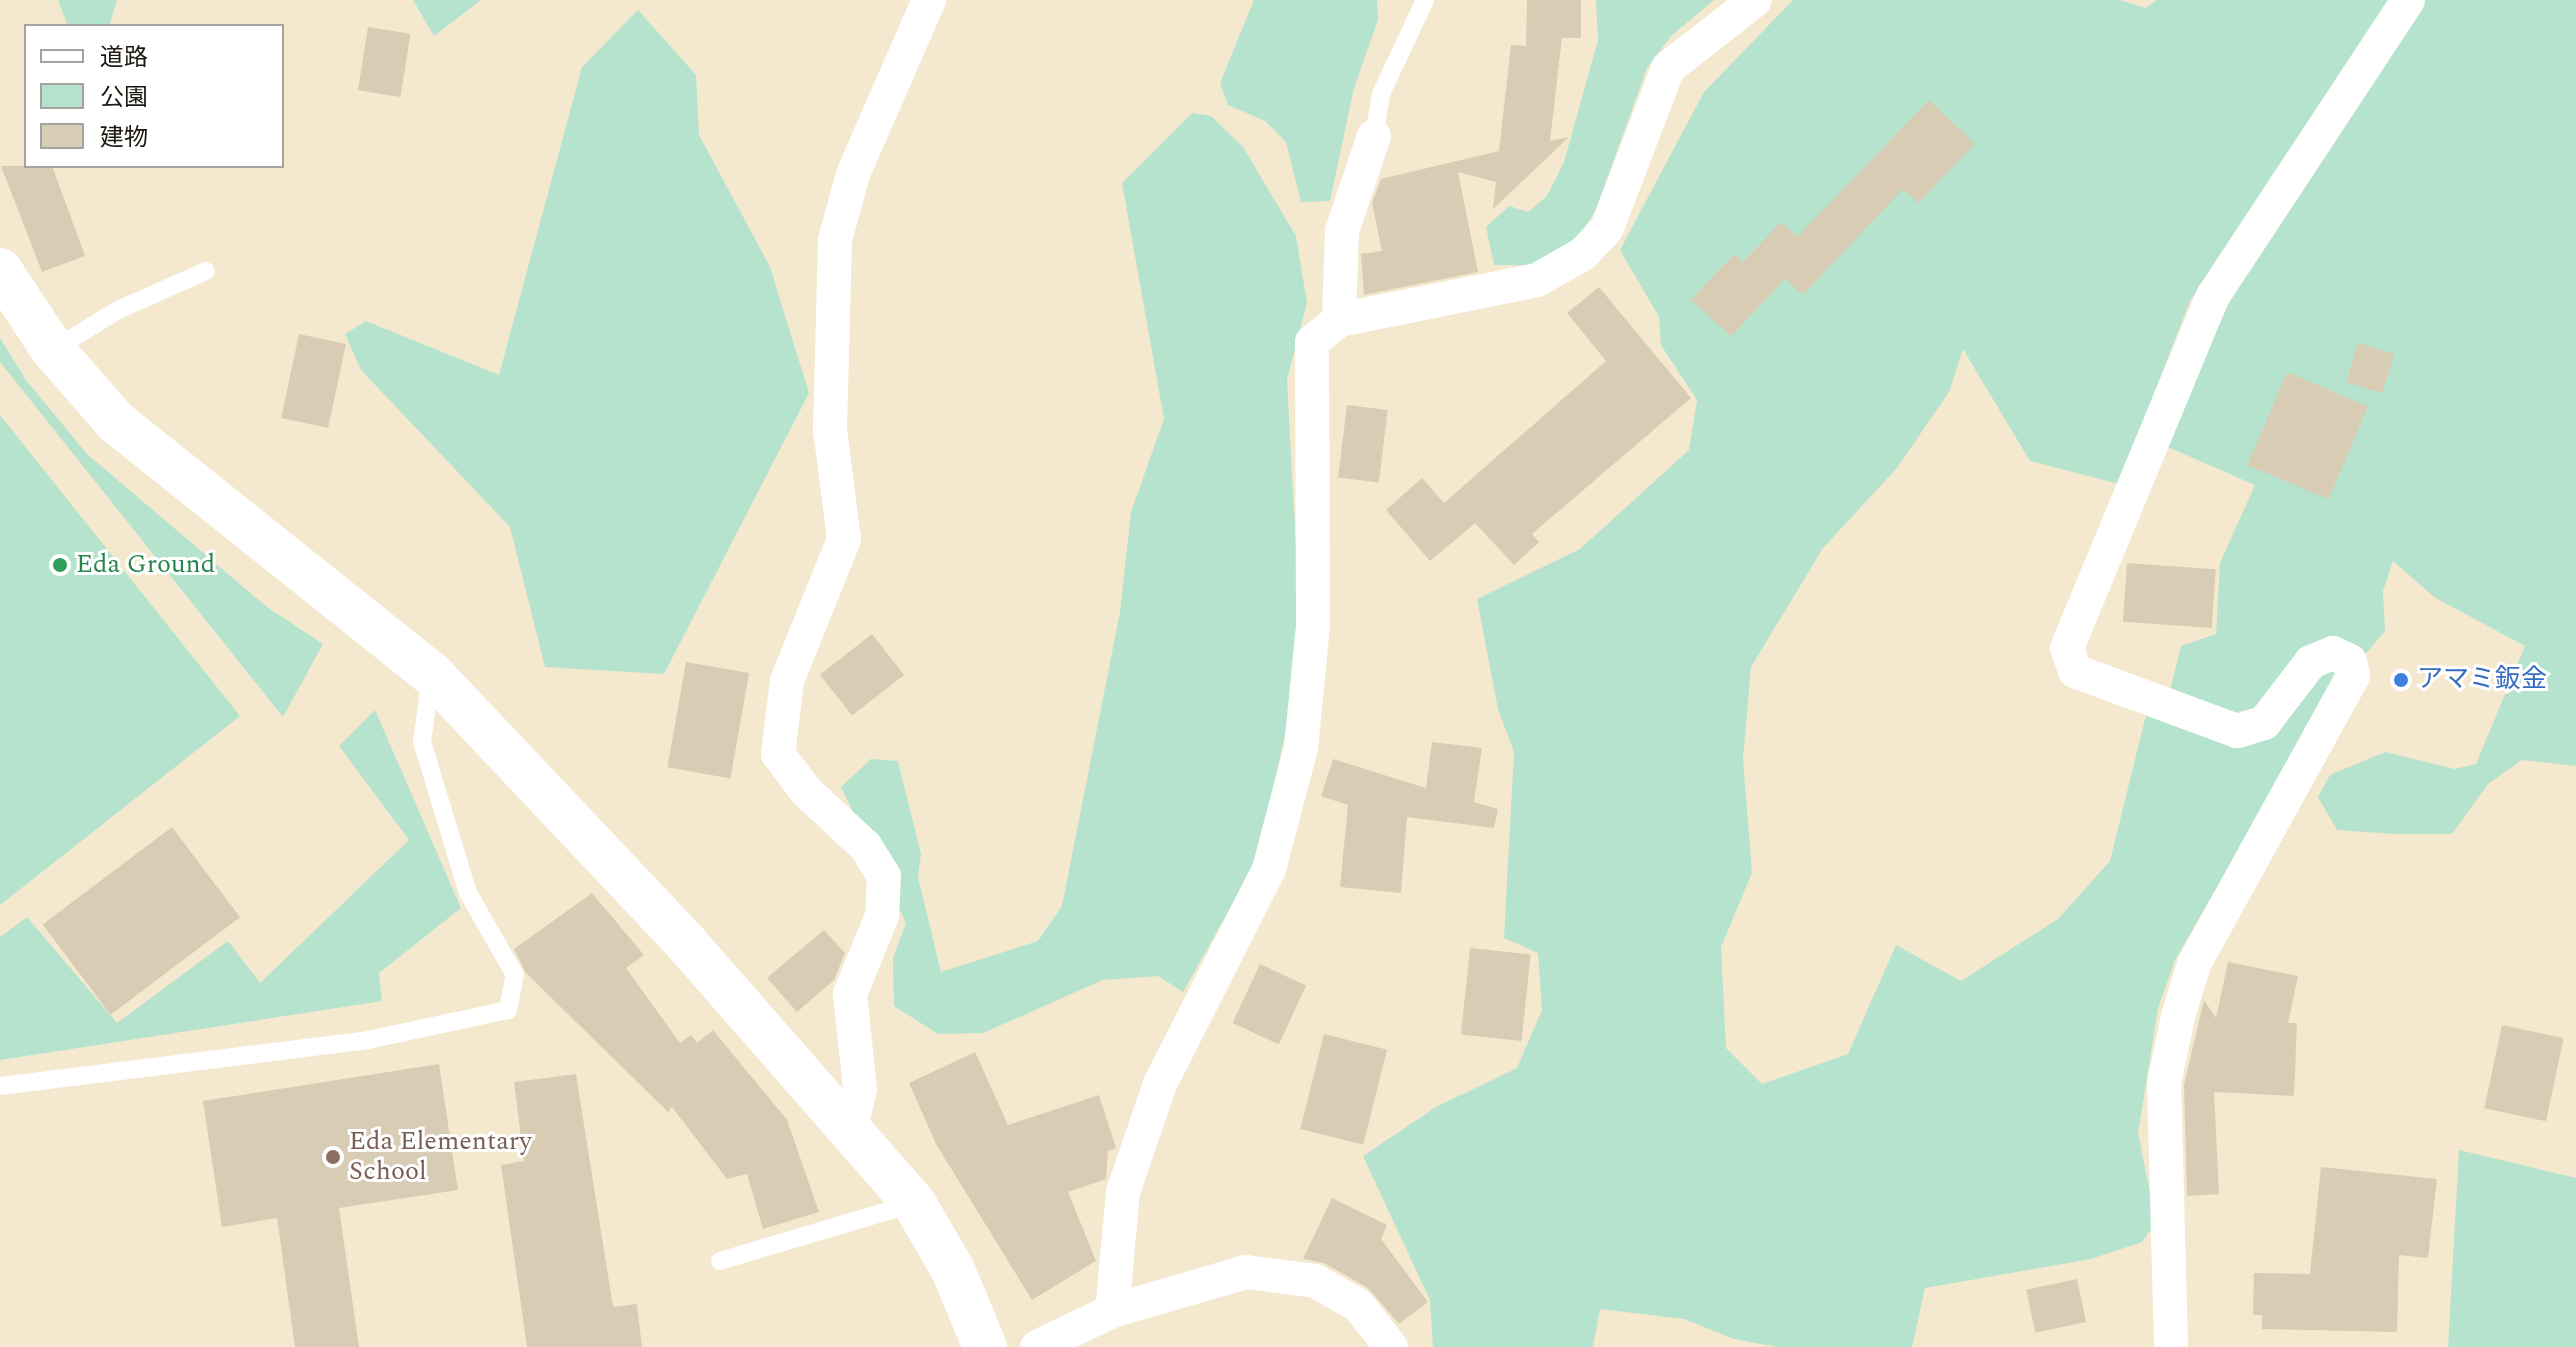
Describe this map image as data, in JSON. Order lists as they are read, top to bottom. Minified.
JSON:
{"places":["Eda Ground","アマミ鈑金","Eda Elementary School"],"legend":["道路","公園","建物"]}
